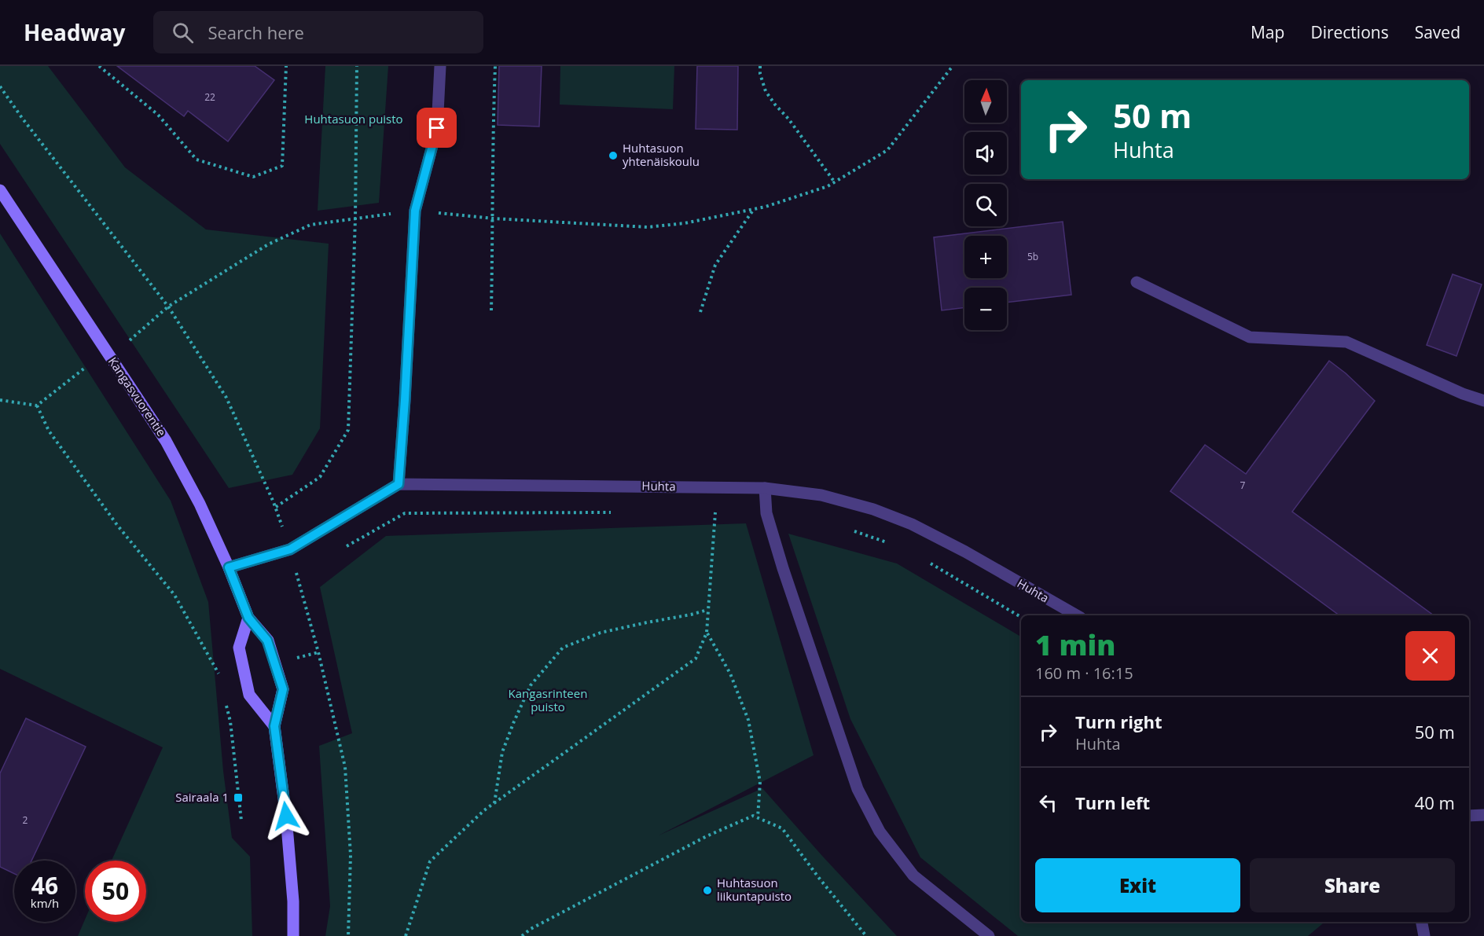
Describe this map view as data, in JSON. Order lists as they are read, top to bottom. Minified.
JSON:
{"streets":{"main road":["Kangasvuorentie"],"street":["Huhta"]},"parks":["Huhtasuon puisto","Kangasrinteen puisto"],"places":{"other":["Huhtasuon yhtenäiskoulu","Huhtasuon liikuntapuisto"],"transit":["Sairaala 1"]},"house_numbers":["22","5b","7","2"],"north":"top","page":{"header":"Headway","search":"Search here","nav":["Map","Directions","Saved"],"map_buttons":["+","−"],"turn":["50 m","Huhta"],"heading":["1 min","160 m · 16:15"],"list":[{"name":"Turn right","note":"Huhta","value":"50 m"},{"name":"Turn left","value":"40 m"}],"buttons":["Exit","Share"],"speed":"46 km/h","limit":"50"}}
